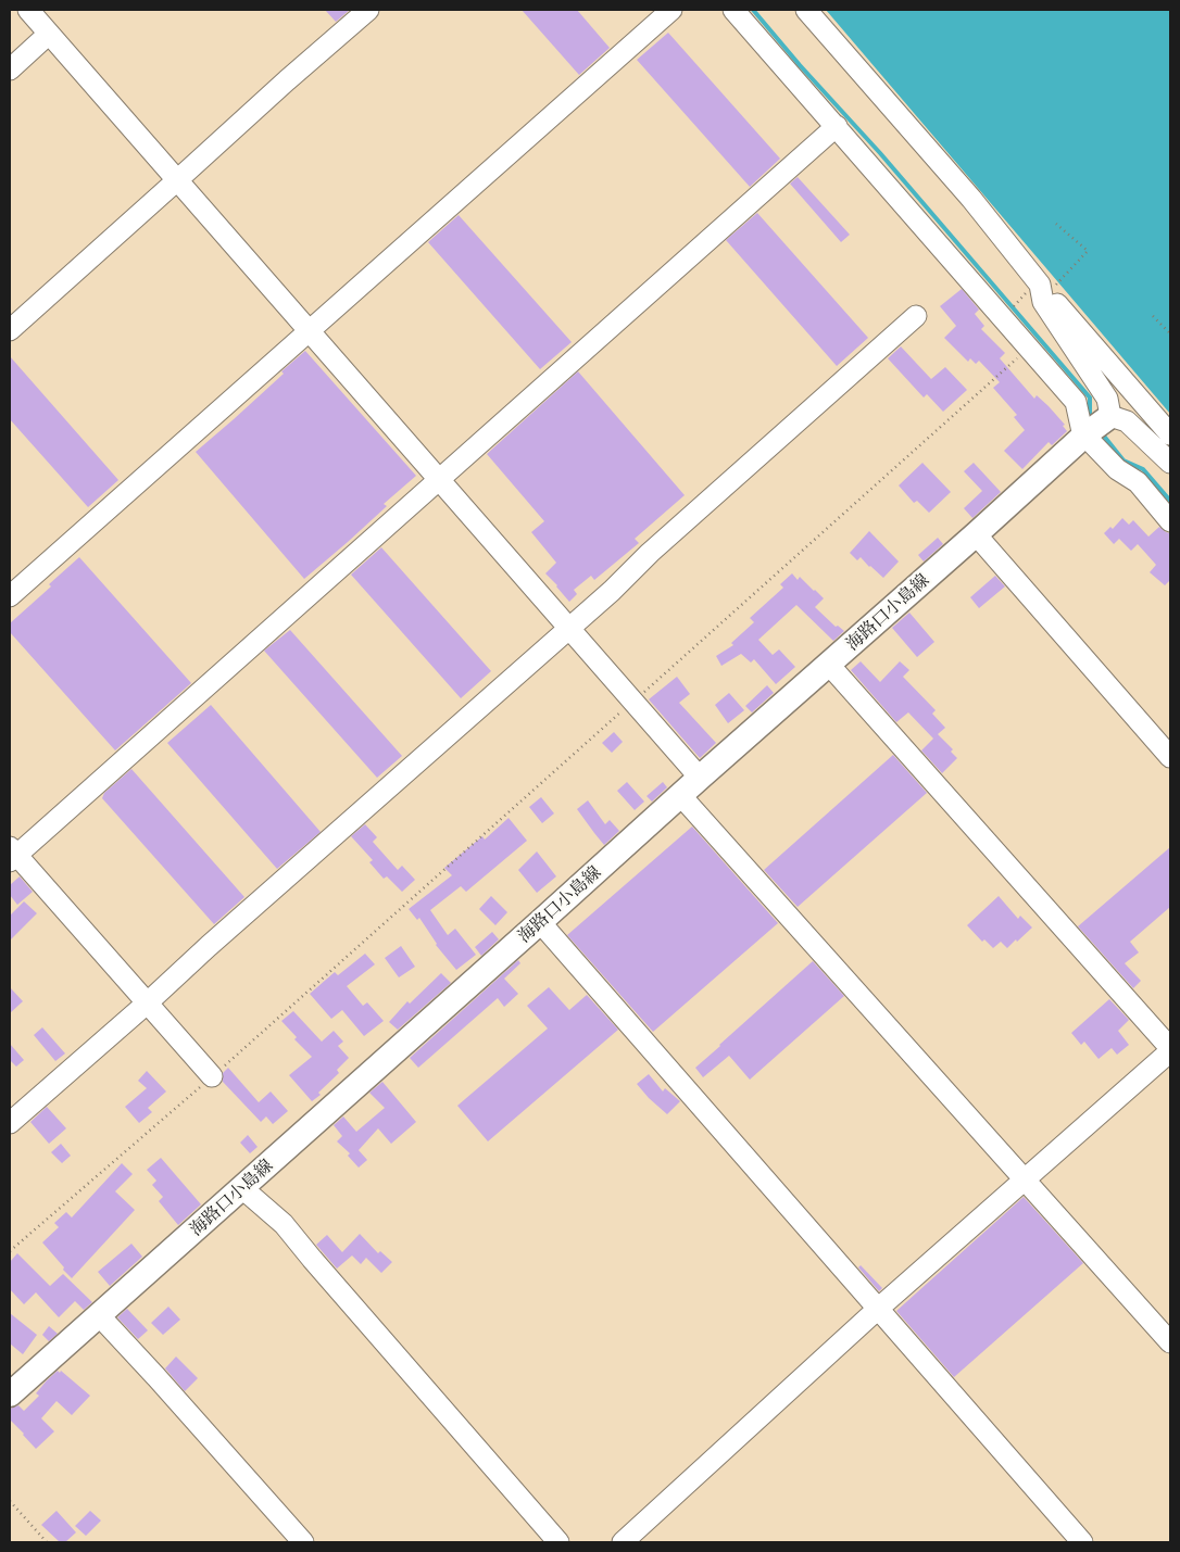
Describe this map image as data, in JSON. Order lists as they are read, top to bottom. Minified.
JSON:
{"streets":{"main road":["海路口小島線"]}}
